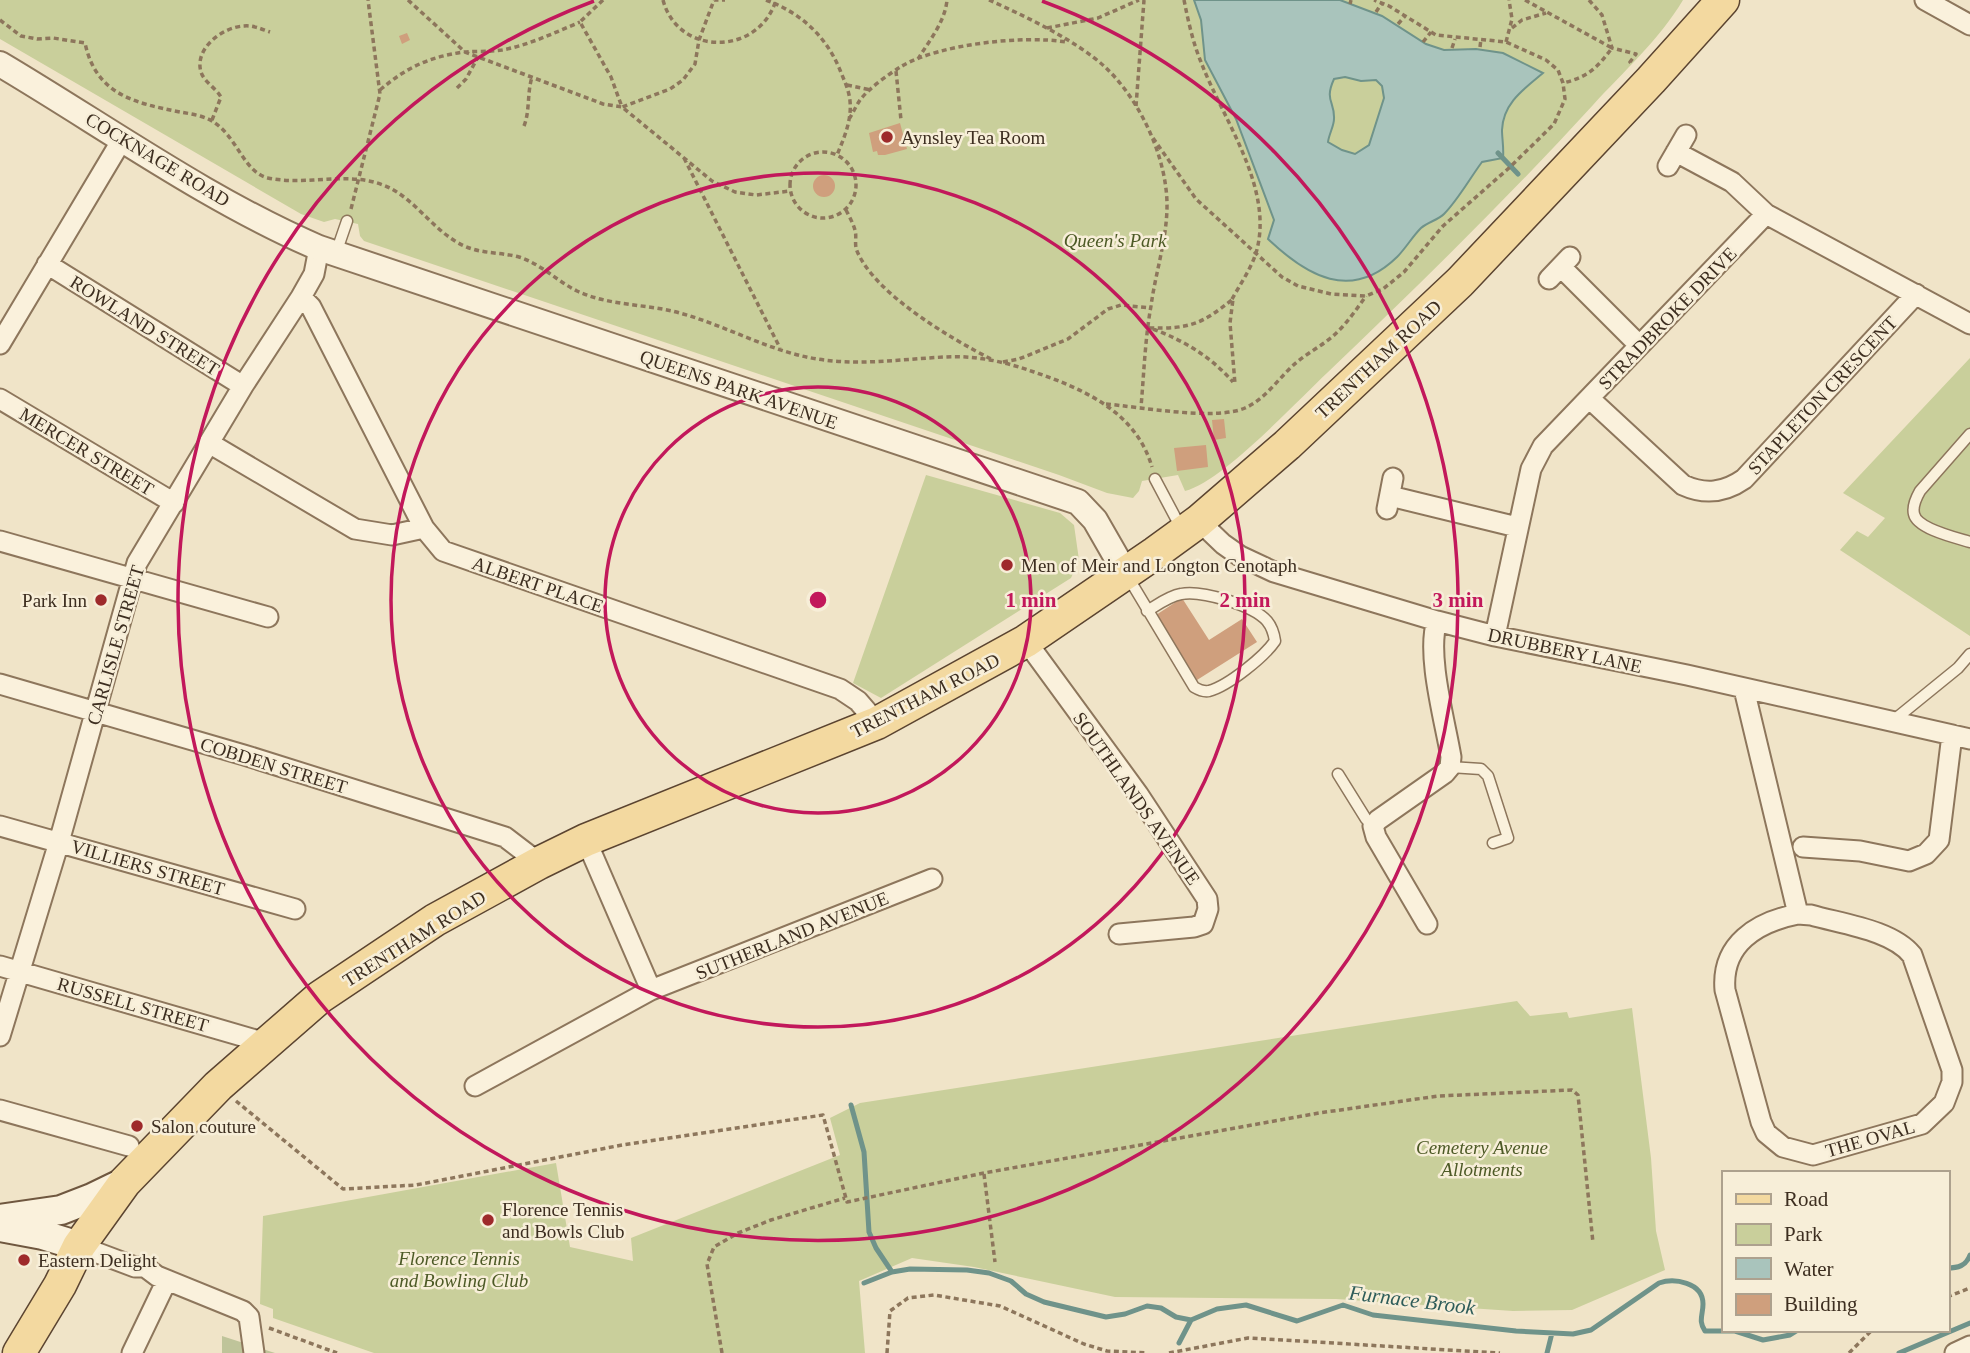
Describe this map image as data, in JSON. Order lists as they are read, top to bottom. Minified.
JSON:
{"streets":{"main road":["TRENTHAM ROAD"],"street":["COCKNAGE ROAD","STRADBROKE DRIVE","ROWLAND STREET","QUEENS PARK AVENUE","STAPLETON CRESCENT","MERCER STREET","ALBERT PLACE","CARLISLE STREET","DRUBBERY LANE","COBDEN STREET","SOUTHLANDS AVENUE","VILLIERS STREET","SUTHERLAND AVENUE","RUSSELL STREET","THE OVAL"]},"crossings":[["COCKNAGE ROAD","QUEENS PARK AVENUE"],["COCKNAGE ROAD","CARLISLE STREET"],["STRADBROKE DRIVE","STAPLETON CRESCENT"],["STRADBROKE DRIVE","DRUBBERY LANE"],["ROWLAND STREET","CARLISLE STREET"],["TRENTHAM ROAD","QUEENS PARK AVENUE"],["TRENTHAM ROAD","ALBERT PLACE"],["TRENTHAM ROAD","DRUBBERY LANE"],["TRENTHAM ROAD","COBDEN STREET"],["TRENTHAM ROAD","SOUTHLANDS AVENUE"],["TRENTHAM ROAD","RUSSELL STREET"],["QUEENS PARK AVENUE","CARLISLE STREET"],["MERCER STREET","CARLISLE STREET"],["CARLISLE STREET","COBDEN STREET"],["CARLISLE STREET","VILLIERS STREET"],["CARLISLE STREET","RUSSELL STREET"]],"water":["Furnace Brook"],"parks":["Queen's Park","Cemetery Avenue Allotments","Florence Tennis and Bowling Club"],"places":["Aynsley Tea Room","Men of Meir and Longton Cenotaph","Park Inn","Salon couture","Florence Tennis and Bowls Club","Eastern Delight"],"legend":["Road","Park","Water","Building"],"rings":["1 min","2 min","3 min"]}
